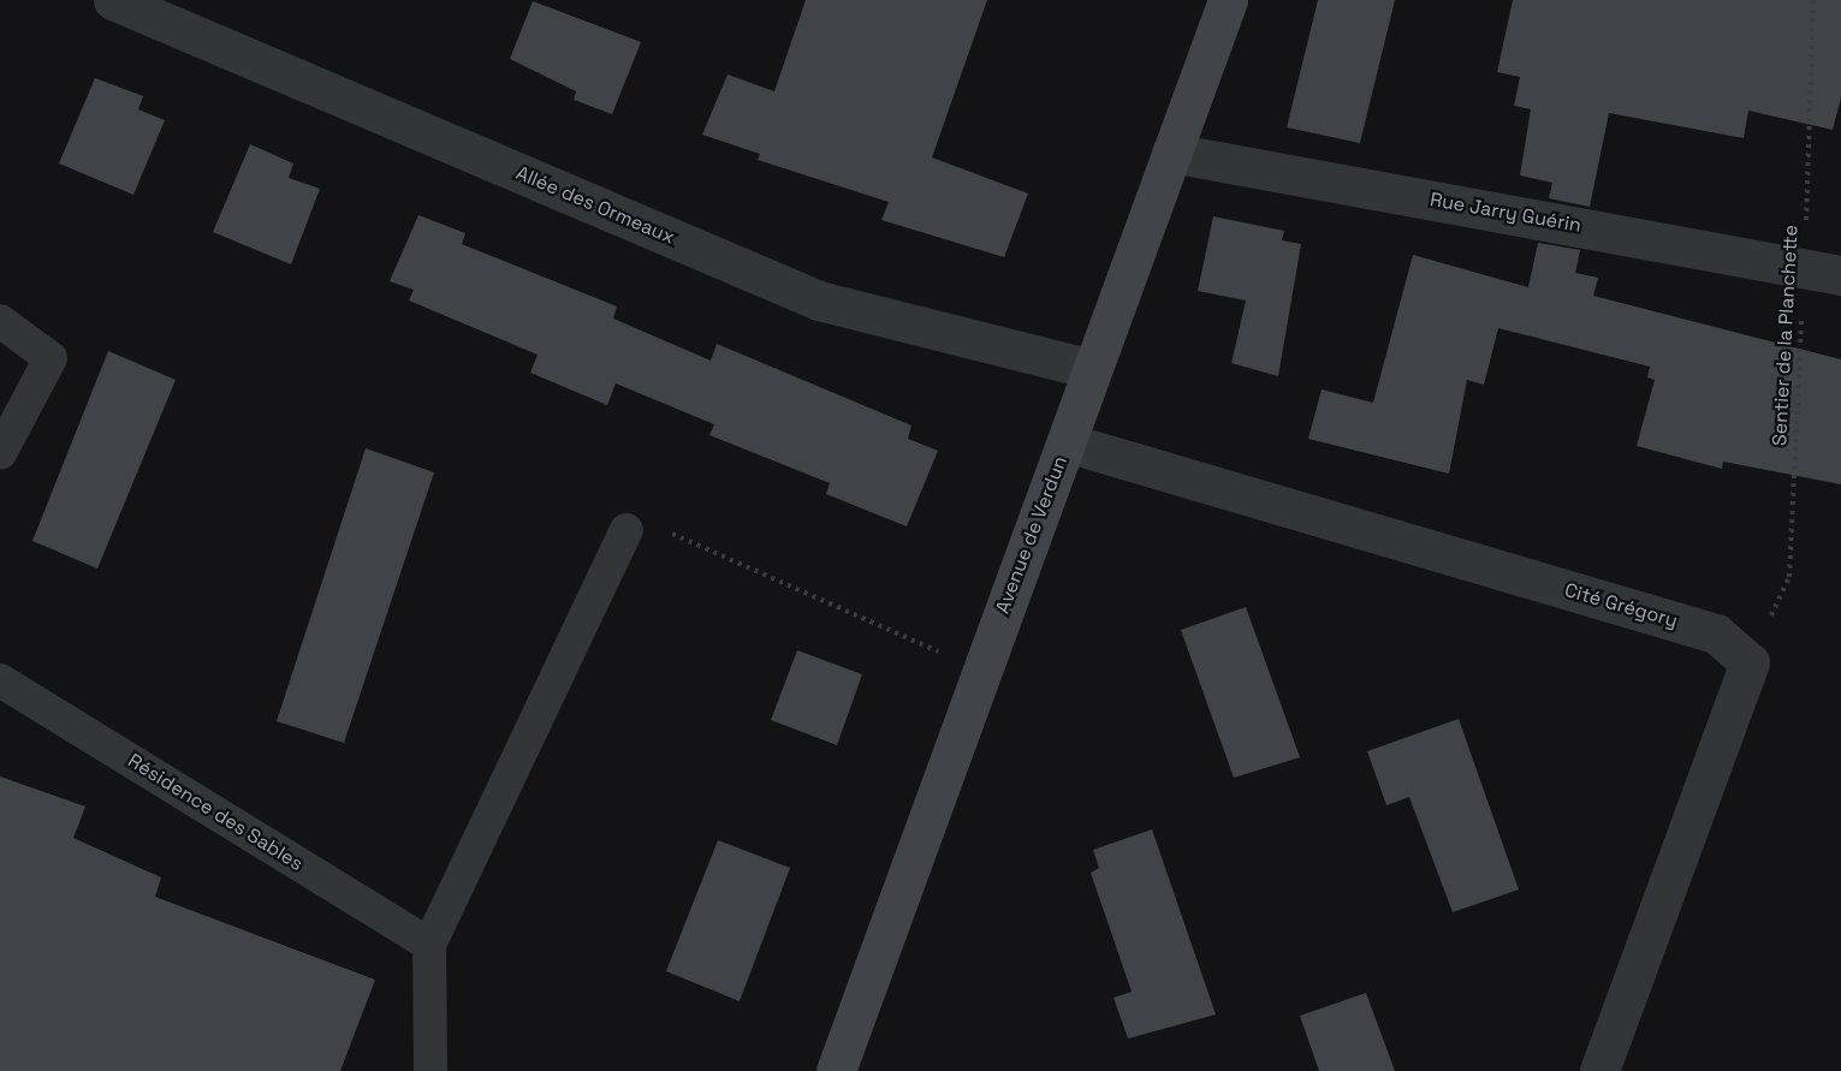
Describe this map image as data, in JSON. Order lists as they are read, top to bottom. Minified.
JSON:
{"streets":{"street":["Allée des Ormeaux","Rue Jarry Guérin","Avenue de Verdun","Cité Grégory"],"lane":["Résidence des Sables"],"path":["Sentier de la Planchette"]},"crossings":[["Allée des Ormeaux","Avenue de Verdun"],["Rue Jarry Guérin","Sentier de la Planchette"],["Rue Jarry Guérin","Avenue de Verdun"],["Sentier de la Planchette","Cité Grégory"],["Avenue de Verdun","Cité Grégory"]]}
